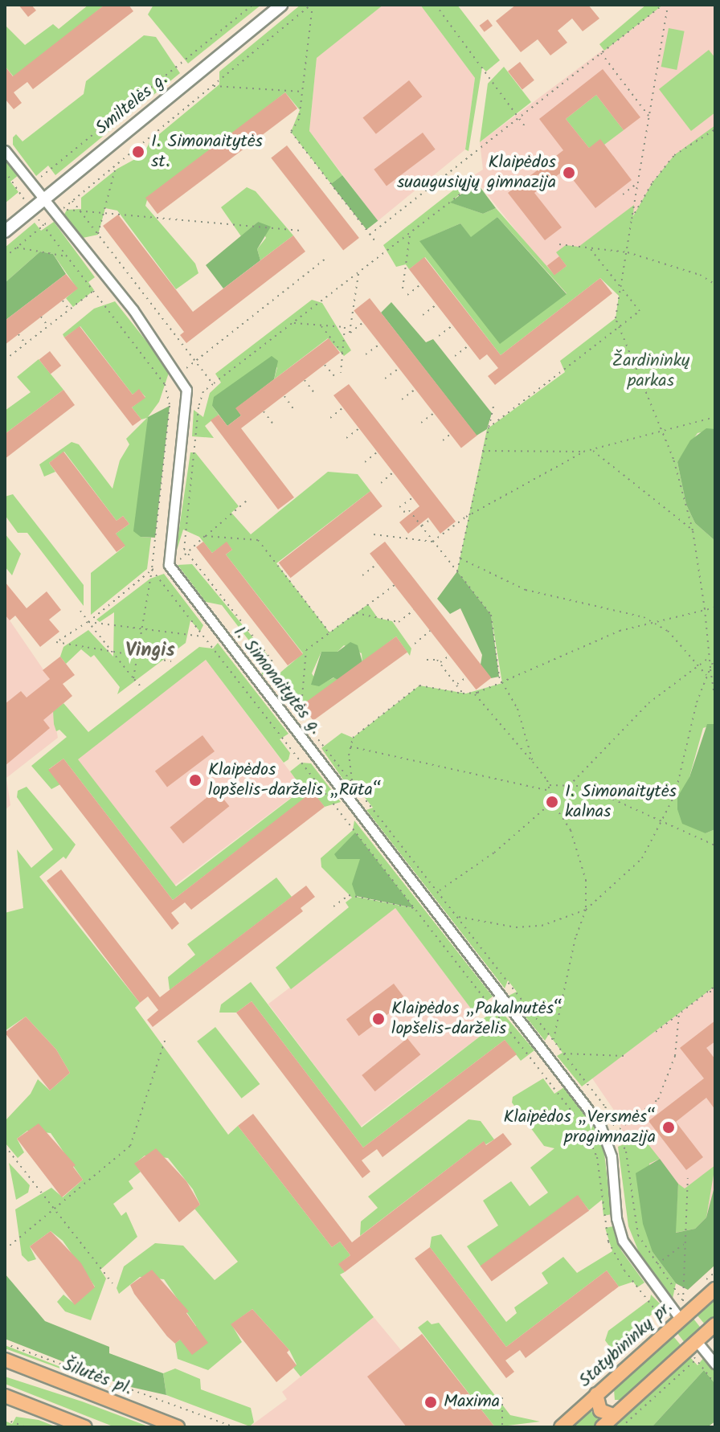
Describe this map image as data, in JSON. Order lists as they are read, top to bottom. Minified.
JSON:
{"streets":{"main road":["Statybininkų pr.","Šilutės pl."],"street":["Smiltelės g.","I. Simonaitytės g."]},"crossings":[["I. Simonaitytės g.","Statybininkų pr."]],"districts":["Vingis"],"parks":["Žardininkų parkas"],"places":["I. Simonaitytės st.","Klaipėdos suaugusiųjų gimnazija","Klaipėdos lopšelis-darželis „Rūta“","I. Simonaitytės kalnas","Klaipėdos „Pakalnutės“ lopšelis-darželis","Klaipėdos „Versmės“ progimnazija","Maxima"]}
